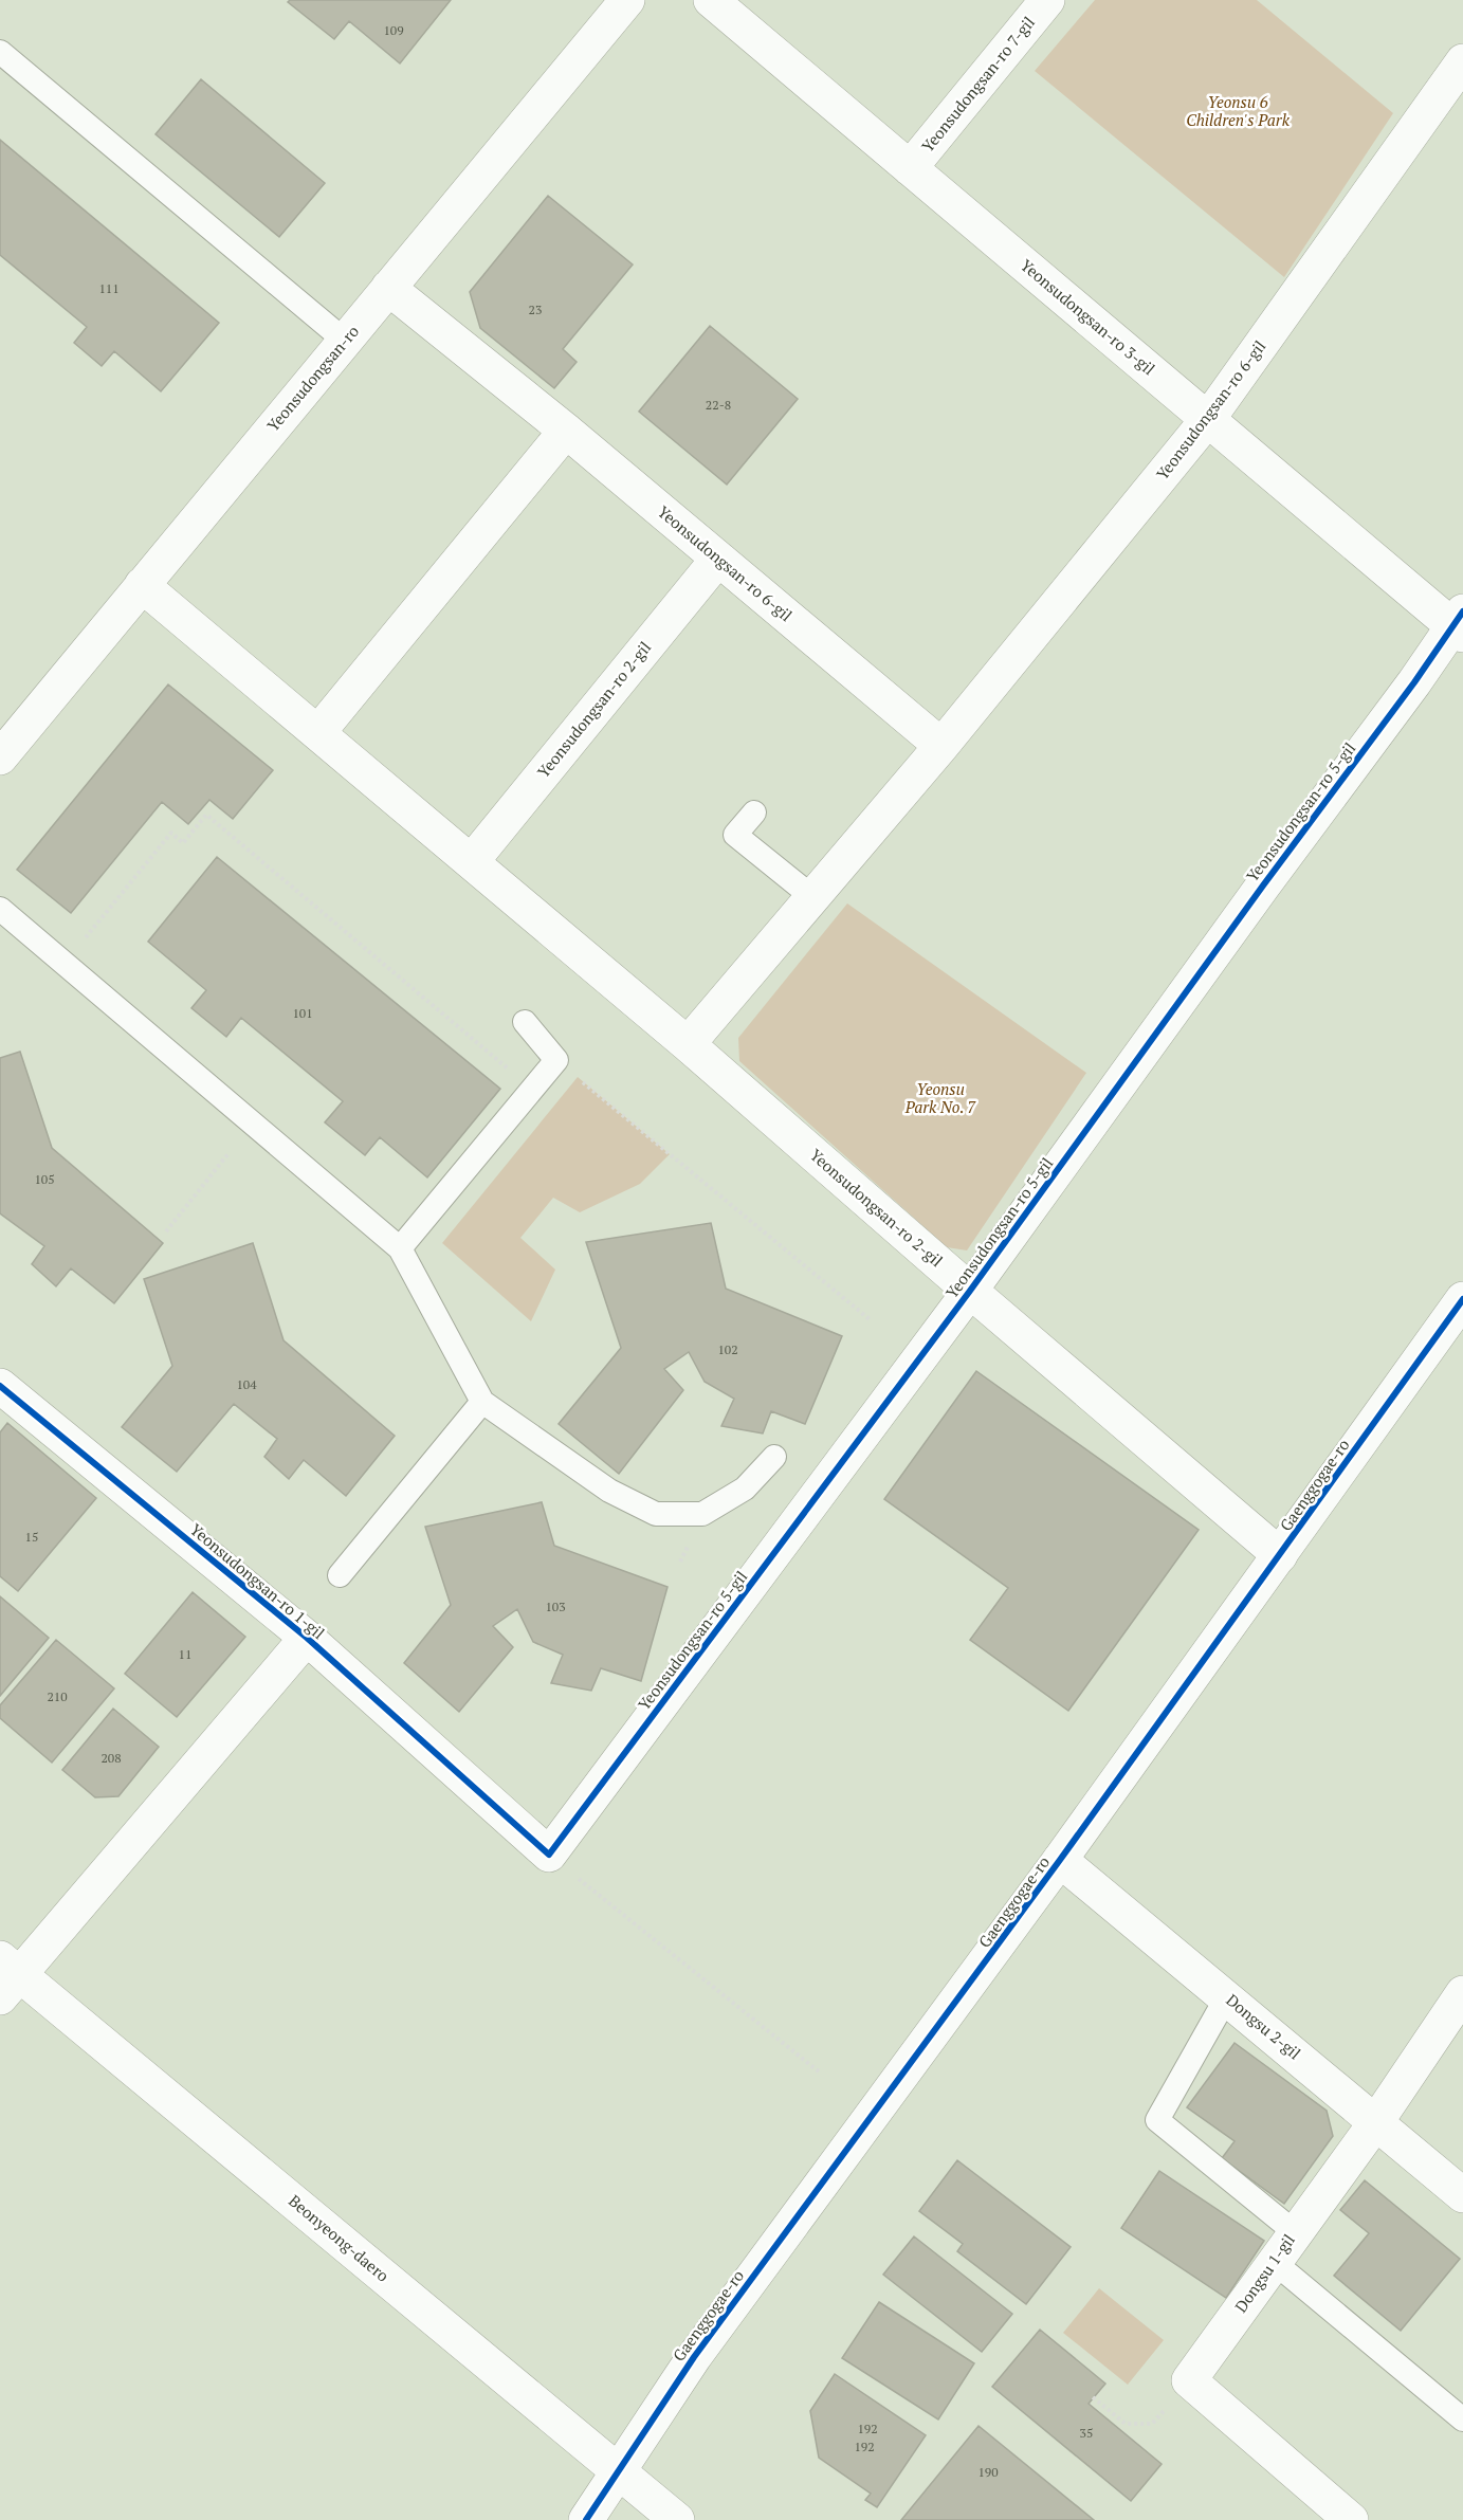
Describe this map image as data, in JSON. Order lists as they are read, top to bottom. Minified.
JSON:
{"streets":{"street":["Yeonsudongsan-ro 7-gil","Yeonsudongsan-ro 3-gil","Yeonsudongsan-ro","Yeonsudongsan-ro 6-gil","Yeonsudongsan-ro 2-gil","Yeonsudongsan-ro 5-gil","Gaenggogae-ro","Yeonsudongsan-ro 1-gil","Dongsu 2-gil","Beonyeong-daero","Dongsu 1-gil"]},"crossings":[["Yeonsudongsan-ro 7-gil","Yeonsudongsan-ro 3-gil"],["Yeonsudongsan-ro 3-gil","Yeonsudongsan-ro 6-gil"],["Yeonsudongsan-ro 3-gil","Yeonsudongsan-ro 5-gil"],["Yeonsudongsan-ro","Yeonsudongsan-ro 6-gil"],["Yeonsudongsan-ro","Yeonsudongsan-ro 2-gil"],["Yeonsudongsan-ro 6-gil","Yeonsudongsan-ro 2-gil"],["Yeonsudongsan-ro 2-gil","Yeonsudongsan-ro 5-gil"],["Yeonsudongsan-ro 2-gil","Gaenggogae-ro"],["Yeonsudongsan-ro 5-gil","Yeonsudongsan-ro 1-gil"],["Gaenggogae-ro","Dongsu 2-gil"],["Gaenggogae-ro","Beonyeong-daero"],["Dongsu 2-gil","Dongsu 1-gil"]],"parks":["Yeonsu 6 Children's Park","Yeonsu Park No. 7"],"house_numbers":["109","111","23","22-8","101","105","102","104","15","103","11","210","208","192","35","192","190"]}
